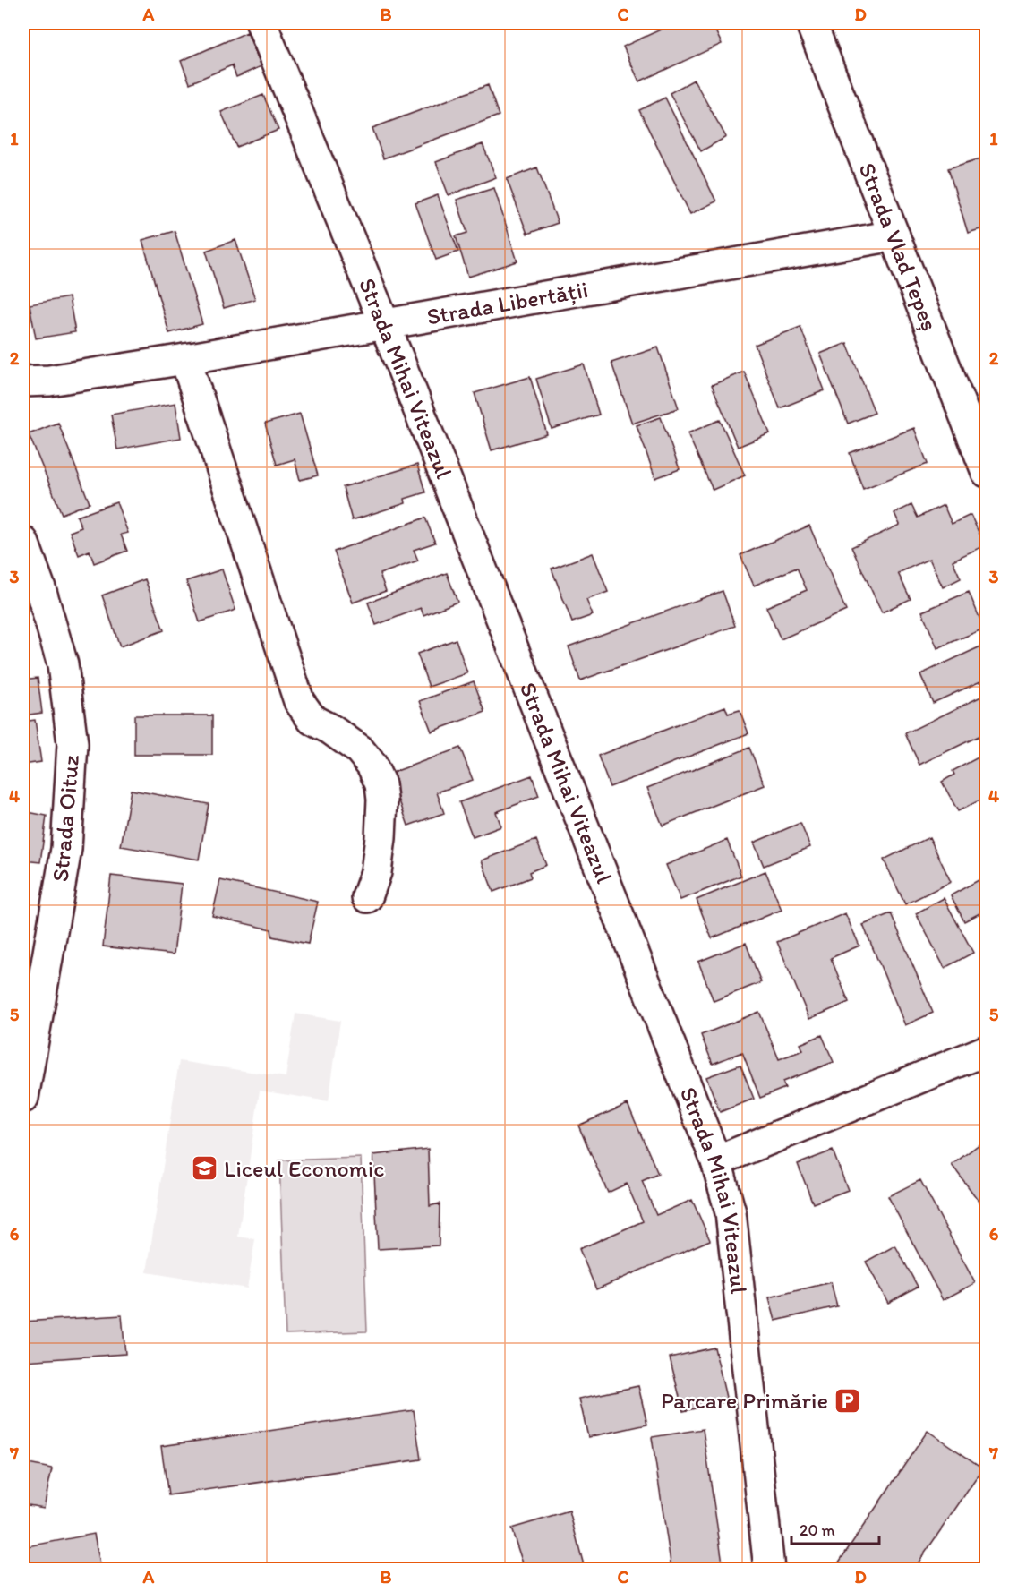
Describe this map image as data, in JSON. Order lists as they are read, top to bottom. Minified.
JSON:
{"streets":{"street":["Strada Vlad Țepeș","Strada Libertății","Strada Mihai Viteazul","Strada Oituz"]},"crossings":[["Strada Vlad Țepeș","Strada Libertății"],["Strada Libertății","Strada Mihai Viteazul"]],"places":{"school or university":["Liceul Economic"],"parking":["Parcare Primărie"]},"scale_bar":"20 m","grid":{"columns":["A","B","C","D"],"rows":["1","2","3","4","5","6","7"]}}
